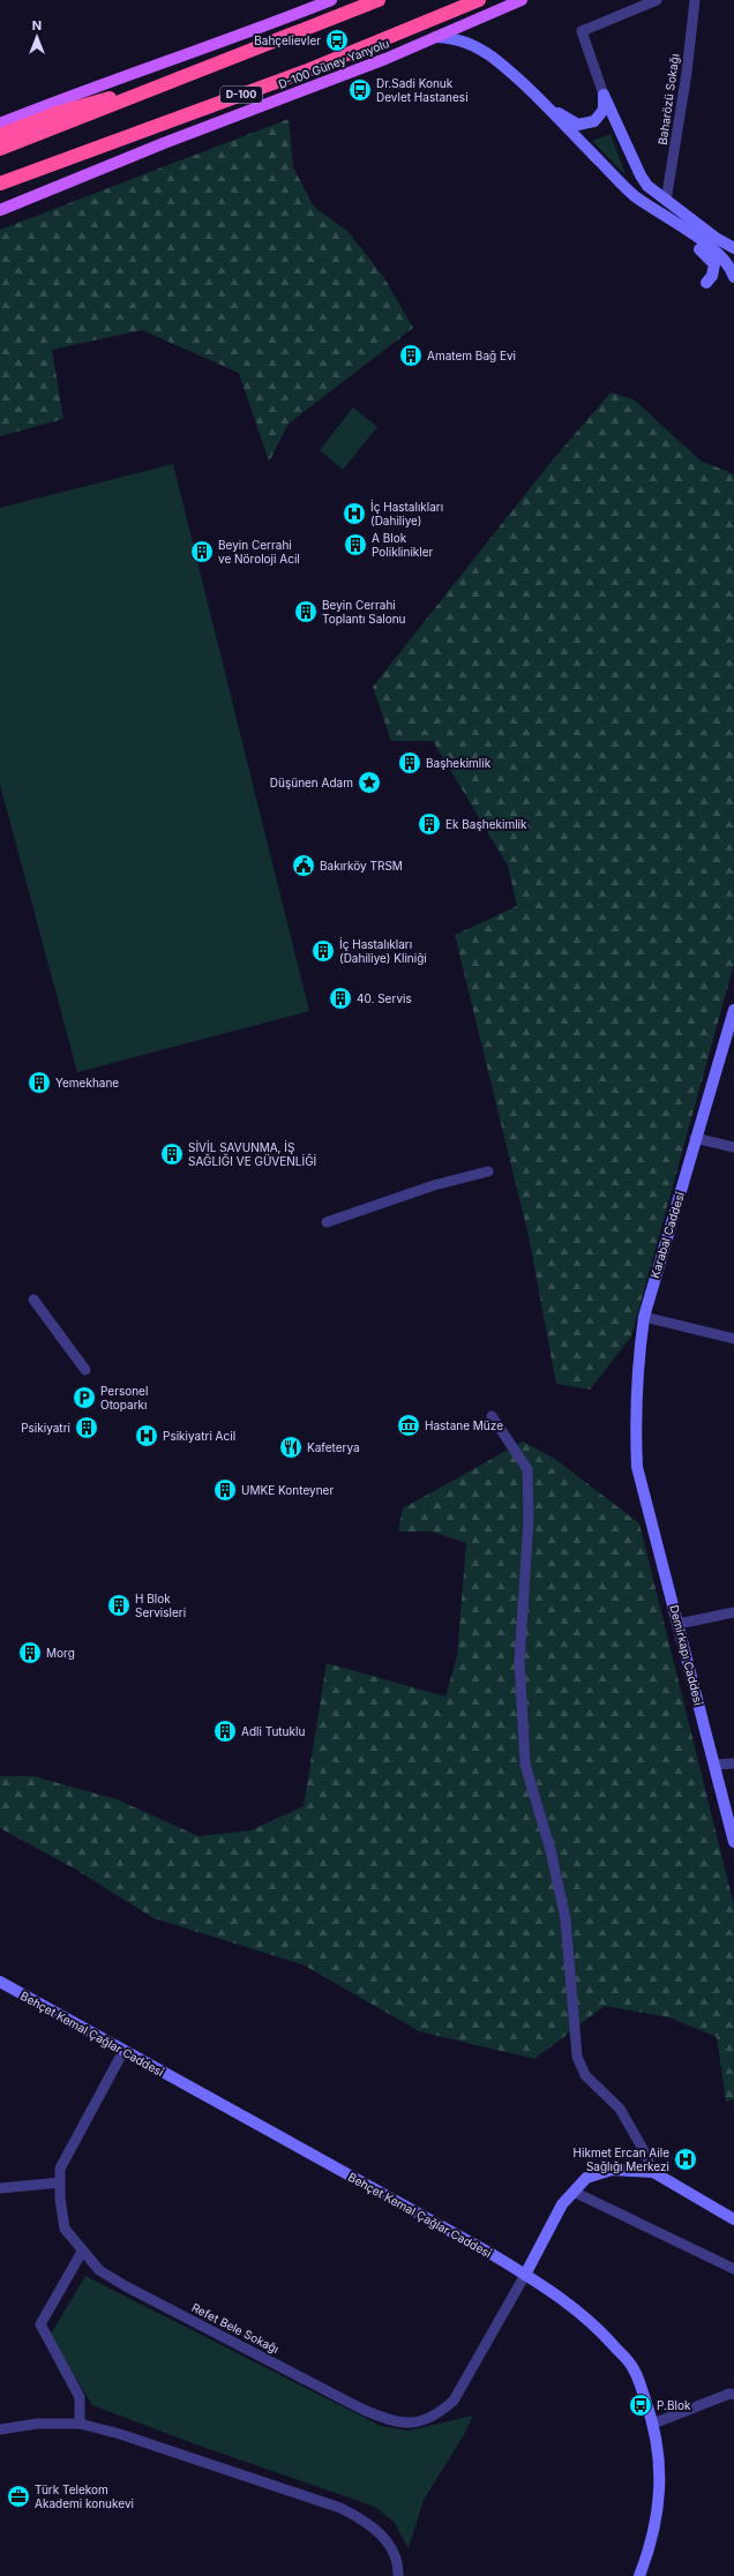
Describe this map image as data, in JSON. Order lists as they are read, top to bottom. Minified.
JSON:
{"streets":{"highway":["D-100"],"main road":["D-100 Güney Yanyolu","Karabal Caddesi","Demirkapı Caddesi","Behçet Kemal Çağlar Caddesi"],"street":["Baharözü Sokağı","Refet Bele Sokağı"]},"crossings":[["Karabal Caddesi","Demirkapı Caddesi"],["Behçet Kemal Çağlar Caddesi","Refet Bele Sokağı"]],"places":{"bus stop":["Bahçelievler","Dr.Sadi Konuk Devlet Hastanesi","P.Blok"],"building":["Amatem Bağ Evi","A Blok Poliklinikler","Beyin Cerrahi ve Nöroloji Acil","Beyin Cerrahi Toplantı Salonu","Başhekimlik","Ek Başhekimlik","İç Hastalıkları (Dahiliye) Kliniği","40. Servis","Yemekhane","SİVİL SAVUNMA, İŞ SAĞLIĞI VE GÜVENLİĞİ","Psikiyatri","UMKE Konteyner","H Blok Servisleri","Morg","Adli Tutuklu"],"hospital":["İç Hastalıkları (Dahiliye)","Psikiyatri Acil","Hikmet Ercan Aile Sağlığı Merkezi"],"place":["Düşünen Adam"],"public building":["Bakırköy TRSM"],"parking":["Personel Otoparkı"],"museum":["Hastane Müze"],"restaurant":["Kafeterya"],"office":["Türk Telekom Akademi konukevi"]},"north":"top"}
